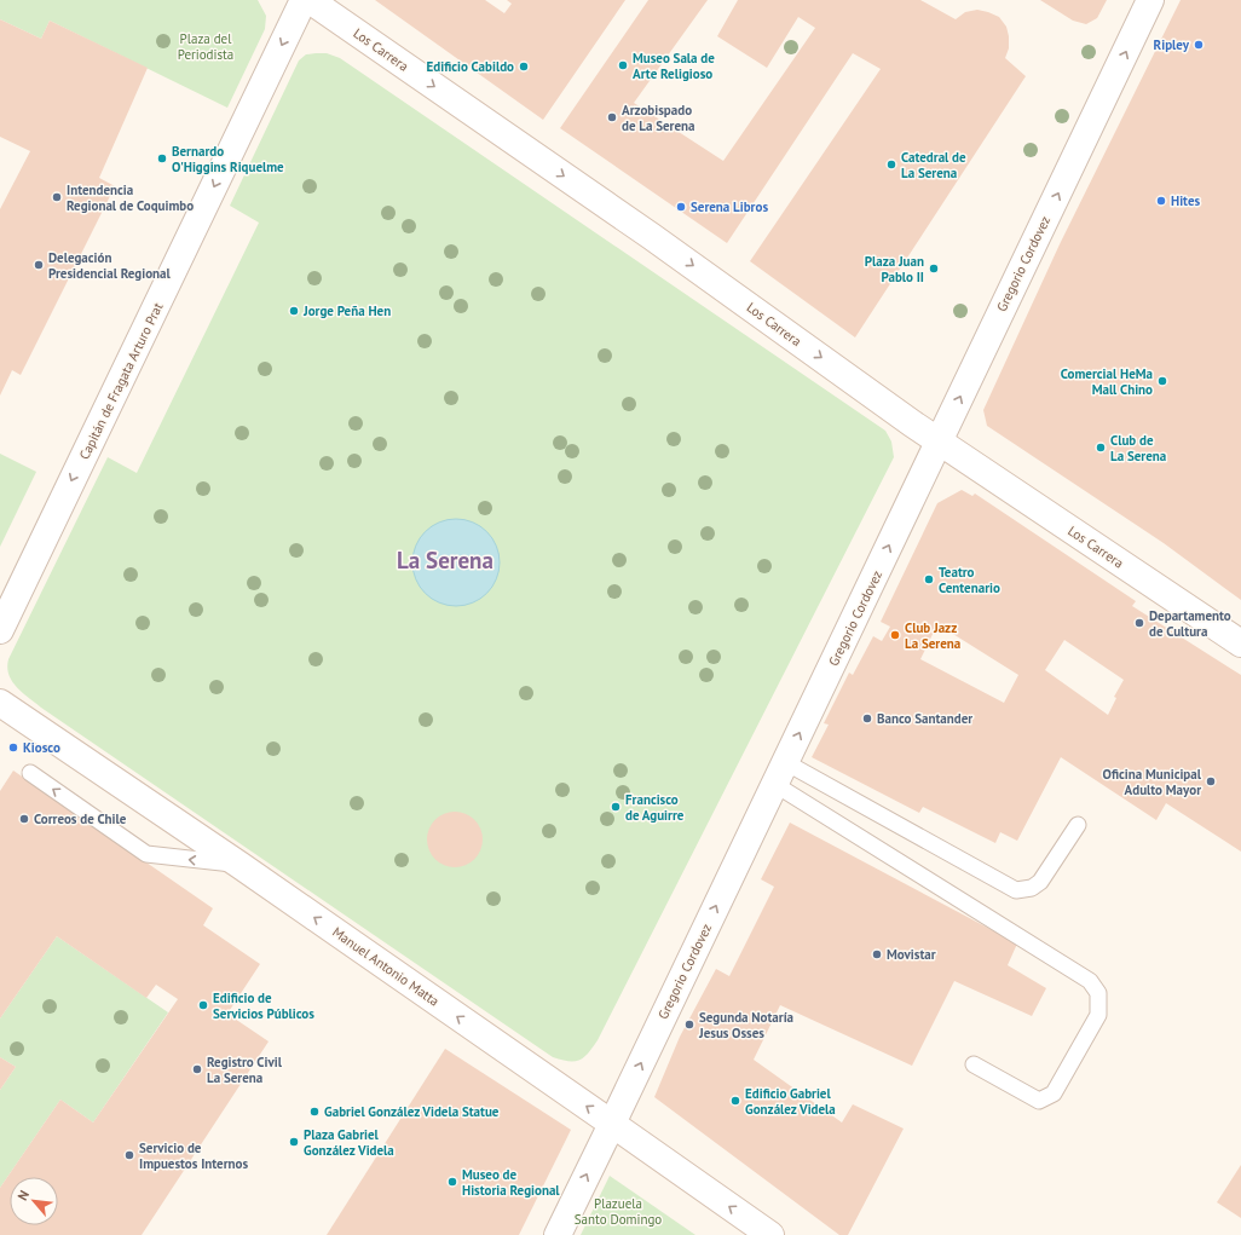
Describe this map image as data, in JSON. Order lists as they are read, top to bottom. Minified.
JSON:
{"streets":{"street":["Los Carrera","Gregorio Cordovez","Capitán de Fragata Arturo Prat","Manuel Antonio Matta"]},"crossings":[["Los Carrera","Gregorio Cordovez"],["Gregorio Cordovez","Manuel Antonio Matta"]],"one_way":["Los Carrera","Gregorio Cordovez","Capitán de Fragata Arturo Prat","Manuel Antonio Matta"],"districts":["La Serena"],"parks":["Plaza del Periodista","Plazuela Santo Domingo"],"places":["Ripley","Museo Sala de Arte Religioso","Edificio Cabildo","Arzobispado de La Serena","Bernardo O'Higgins Riquelme","Catedral de La Serena","Intendencia Regional de Coquimbo","Hites","Serena Libros","Delegación Presidencial Regional","Plaza Juan Pablo II","Jorge Peña Hen","Comercial HeMa Mall Chino","Club de La Serena","Teatro Centenario","Departamento de Cultura","Club Jazz La Serena","Banco Santander","Kiosco","Oficina Municipal Adulto Mayor","Francisco de Aguirre","Correos de Chile","Movistar","Edificio de Servicios Públicos","Segunda Notaría Jesus Osses","Registro Civil La Serena","Edificio Gabriel González Videla","Gabriel González Videla Statue","Plaza Gabriel González Videla","Servicio de Impuestos Internos","Museo de Historia Regional"],"north":"top left"}
